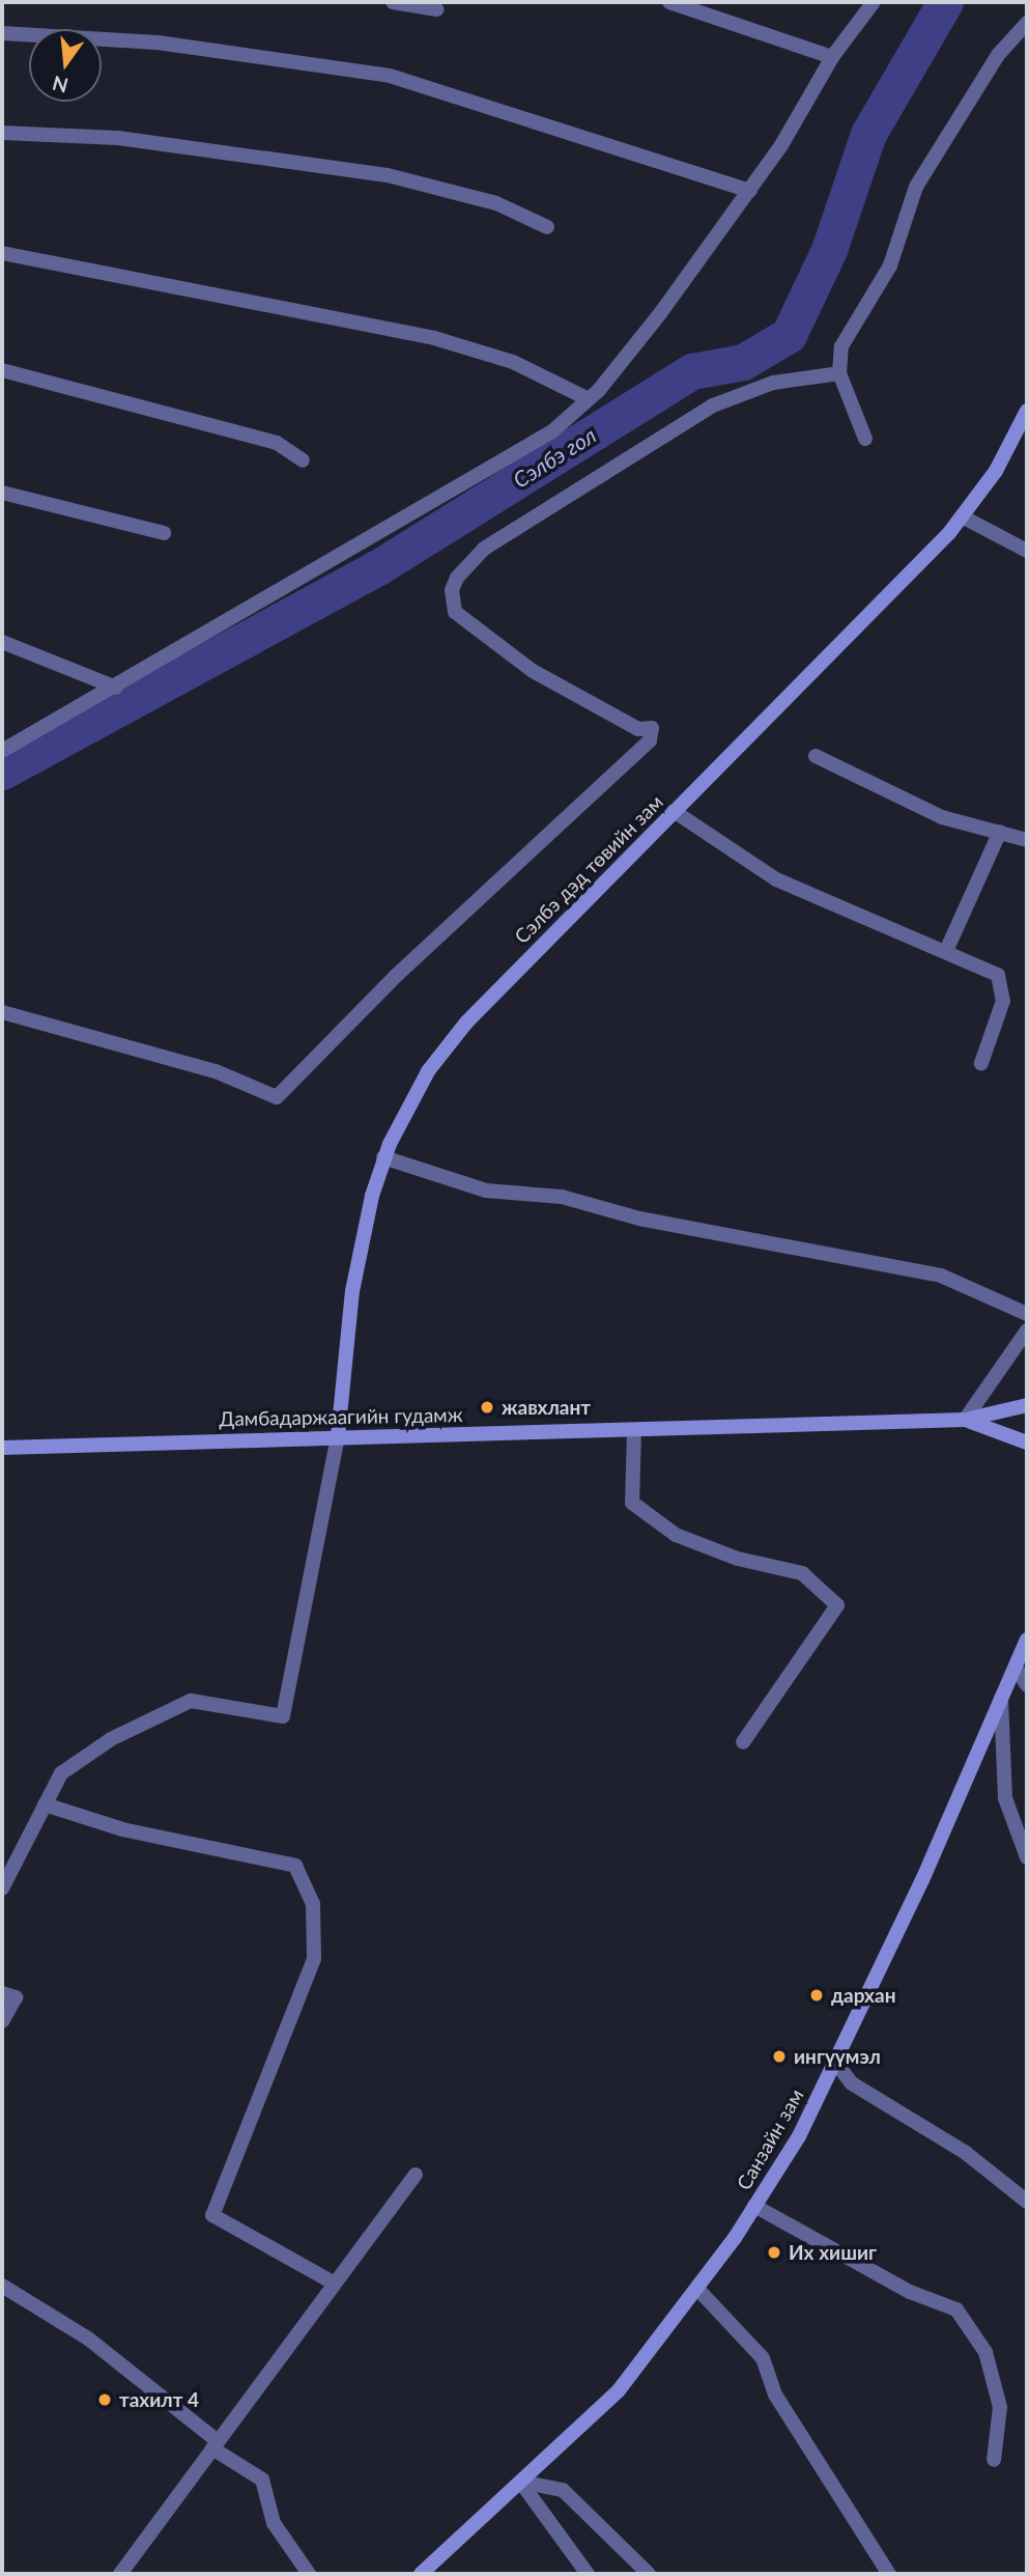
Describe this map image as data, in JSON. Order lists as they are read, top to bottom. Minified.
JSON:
{"streets":{"main road":["Сэлбэ дэд төвийн зам","Дамбадаржаагийн гудамж","Санзайн зам"]},"crossings":[["Сэлбэ дэд төвийн зам","Дамбадаржаагийн гудамж"]],"water":["Сэлбэ гол"],"places":["жавхлант","дархан","ингүүмэл","Их хишиг","тахилт 4"],"north":"bottom"}
